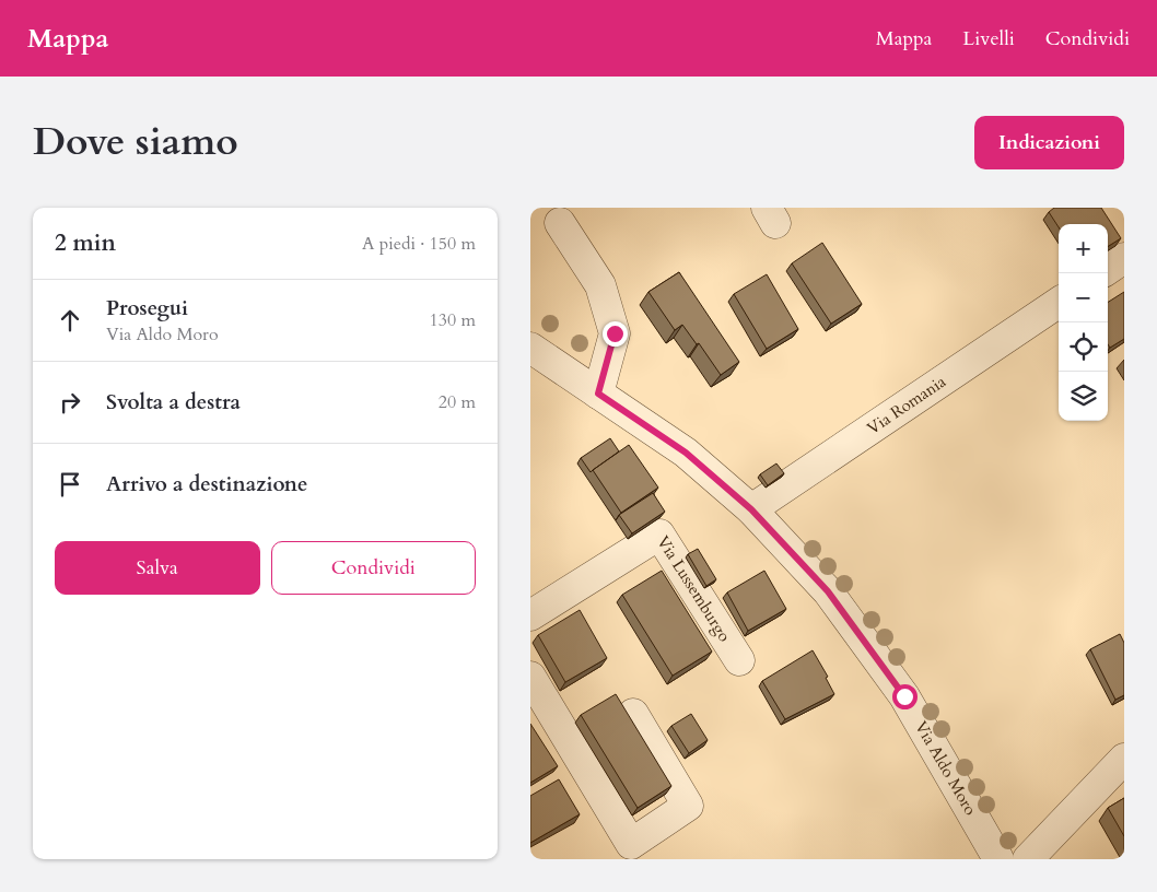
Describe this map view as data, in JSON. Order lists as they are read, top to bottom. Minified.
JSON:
{"streets":{"street":["Via Romania","Via Lussemburgo","Via Aldo Moro"]},"crossings":[["Via Romania","Via Aldo Moro"]],"page":{"header":"Mappa","nav":["Mappa","Livelli","Condividi"],"title":"Dove siamo","buttons":["Indicazioni",["Salva","Condividi"]],"heading":["2 min","A piedi · 150 m"],"map_buttons":["+","−"],"list":[["Prosegui","Via Aldo Moro","130 m"],["Svolta a destra","20 m"],"Arrivo a destinazione"]}}
